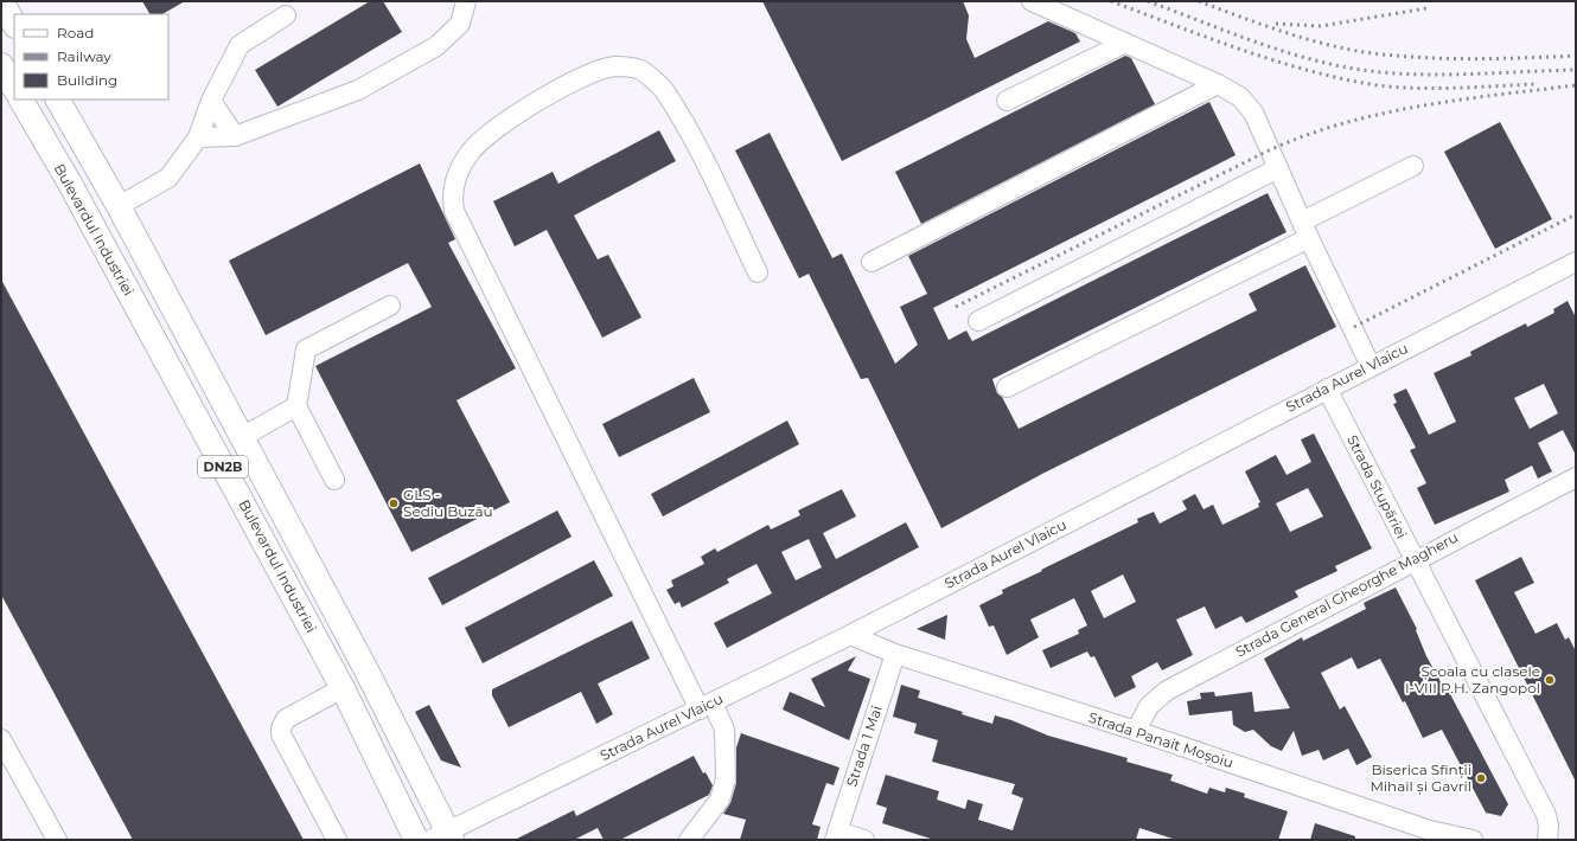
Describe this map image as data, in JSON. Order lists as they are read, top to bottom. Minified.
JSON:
{"streets":{"main road":["Bulevardul Industriei","DN2B"],"street":["Strada Aurel Vlaicu","Strada Stupăriei","Strada General Gheorghe Magheru","Strada Panait Moșoiu","Strada 1 Mai"]},"crossings":[["Bulevardul Industriei","Strada Aurel Vlaicu"],["Strada Aurel Vlaicu","Strada Stupăriei"],["Strada Aurel Vlaicu","Strada Panait Moșoiu"],["Strada Stupăriei","Strada General Gheorghe Magheru"],["Strada General Gheorghe Magheru","Strada Panait Moșoiu"],["Strada Panait Moșoiu","Strada 1 Mai"]],"places":["GLS - Sediu Buzău","Școala cu clasele I-VIII P.H. Zangopol","Biserica Sfinții Mihail și Gavril"],"legend":["Road","Railway","Building"]}
